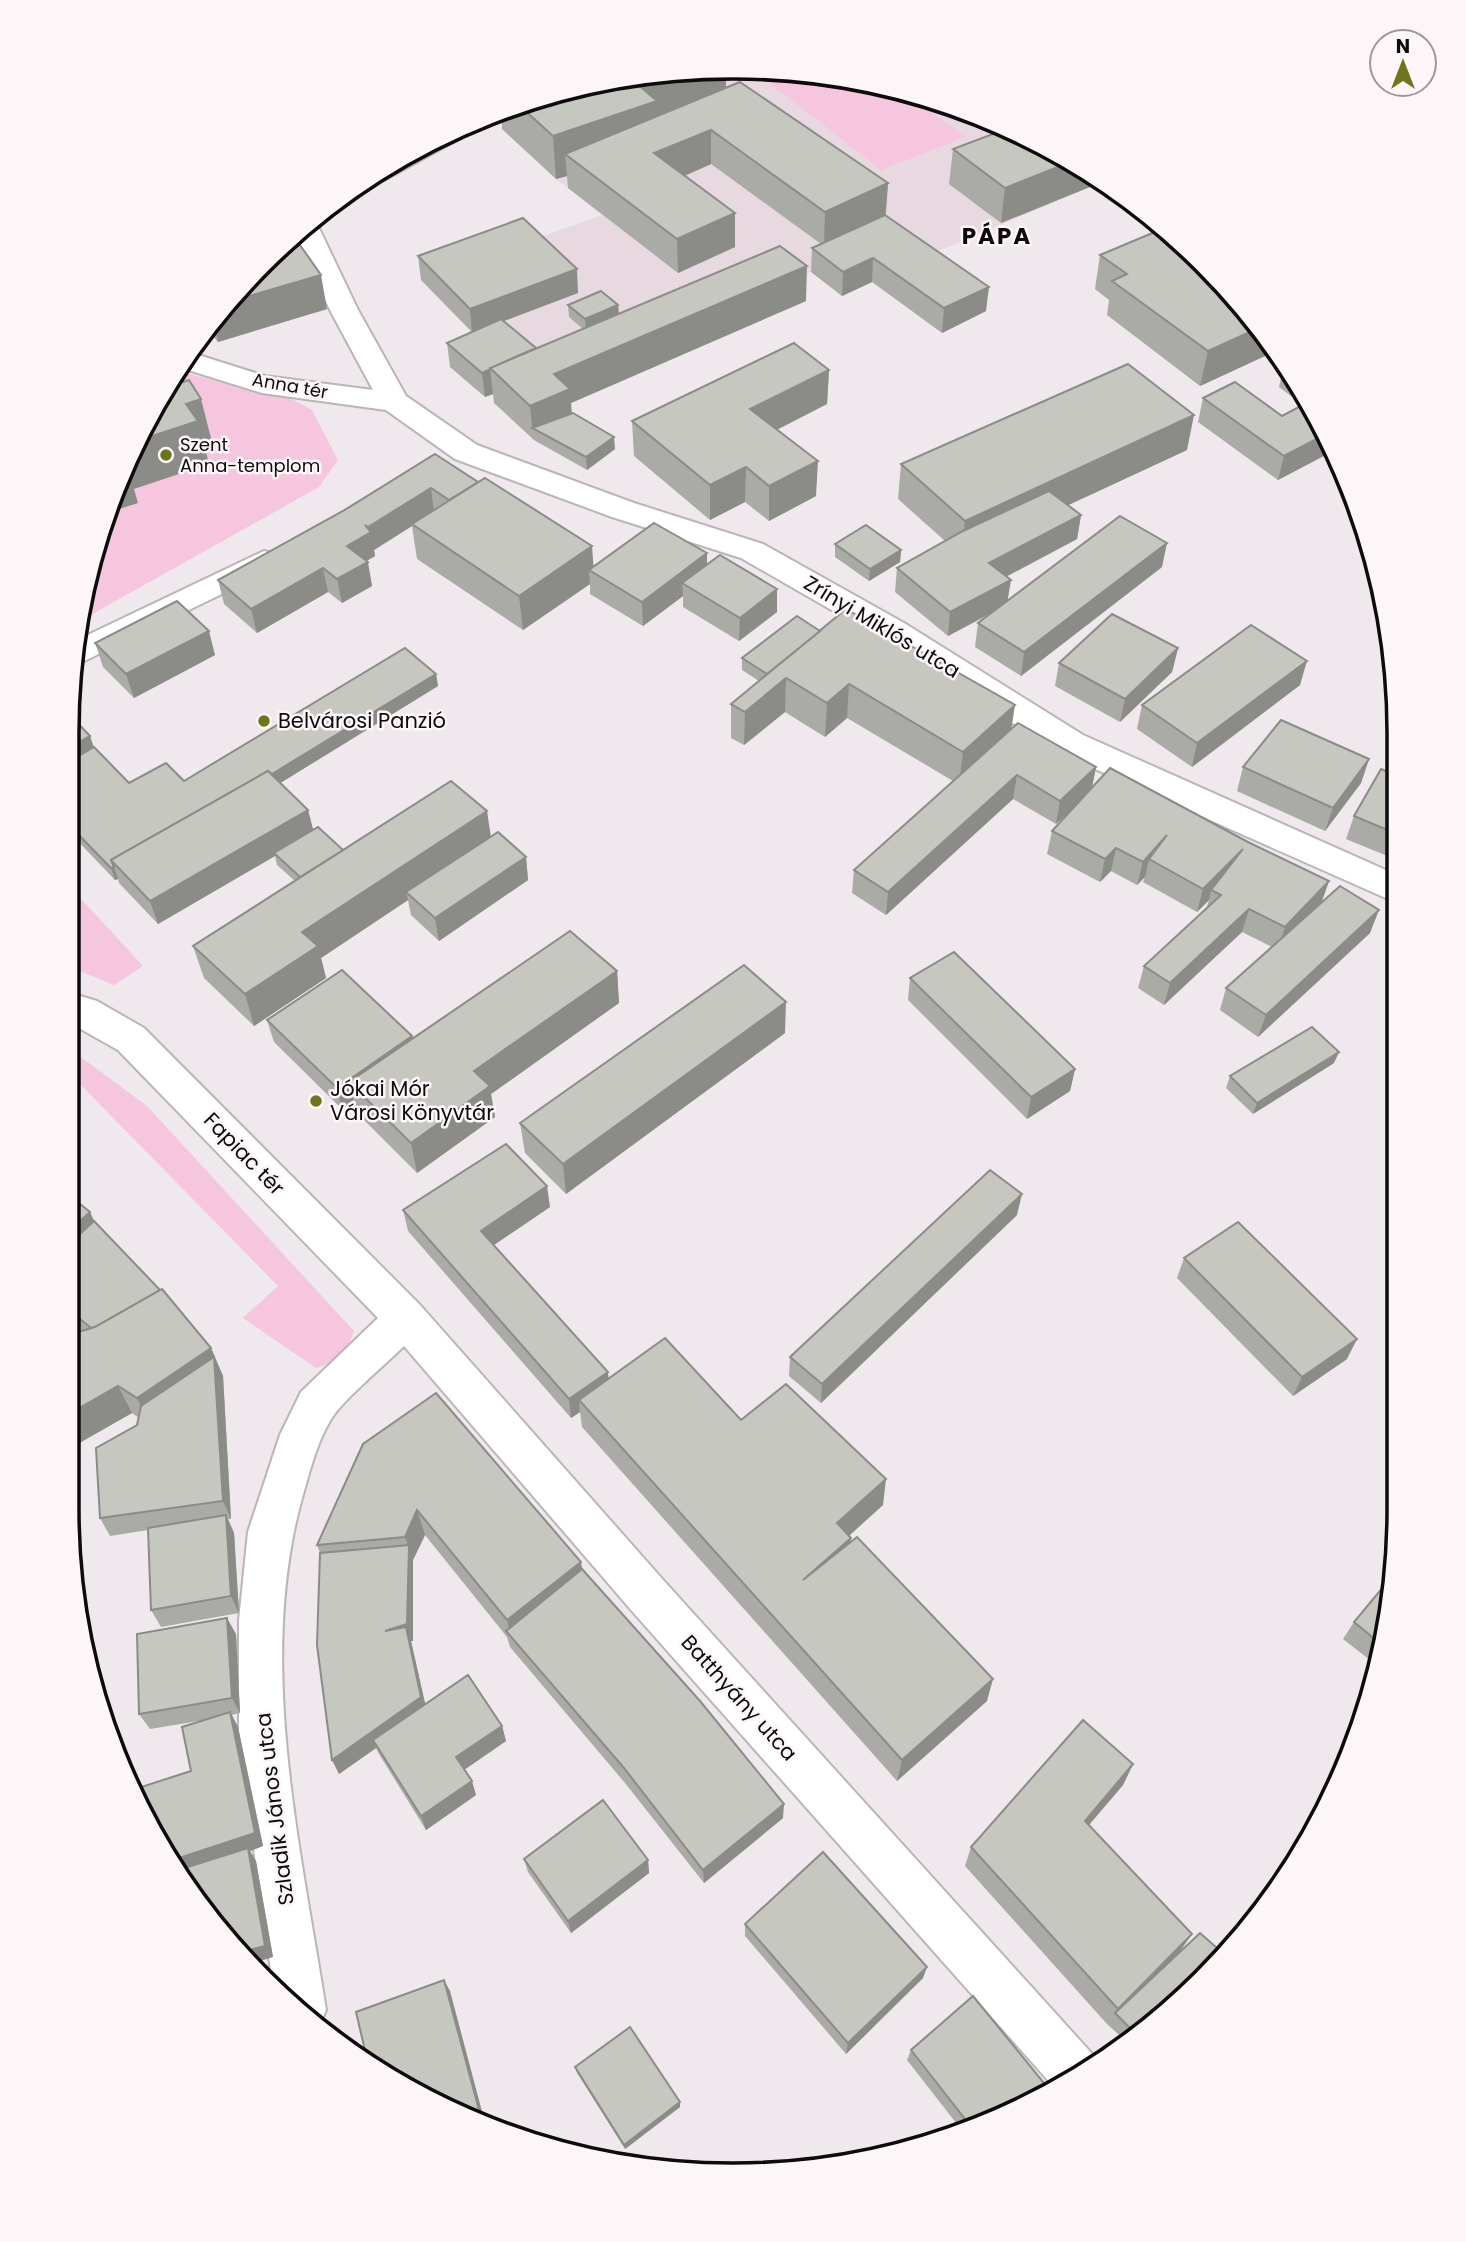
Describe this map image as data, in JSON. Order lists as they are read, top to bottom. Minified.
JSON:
{"streets":{"street":["Anna tér","Zrínyi Miklós utca","Fapiac tér","Batthyány utca","Szladik János utca"]},"crossings":[["Anna tér","Zrínyi Miklós utca"],["Fapiac tér","Batthyány utca"],["Fapiac tér","Szladik János utca"],["Batthyány utca","Szladik János utca"]],"districts":["PÁPA"],"places":["Szent Anna-templom","Belvárosi Panzió","Jókai Mór Városi Könyvtár"],"north":"top"}
